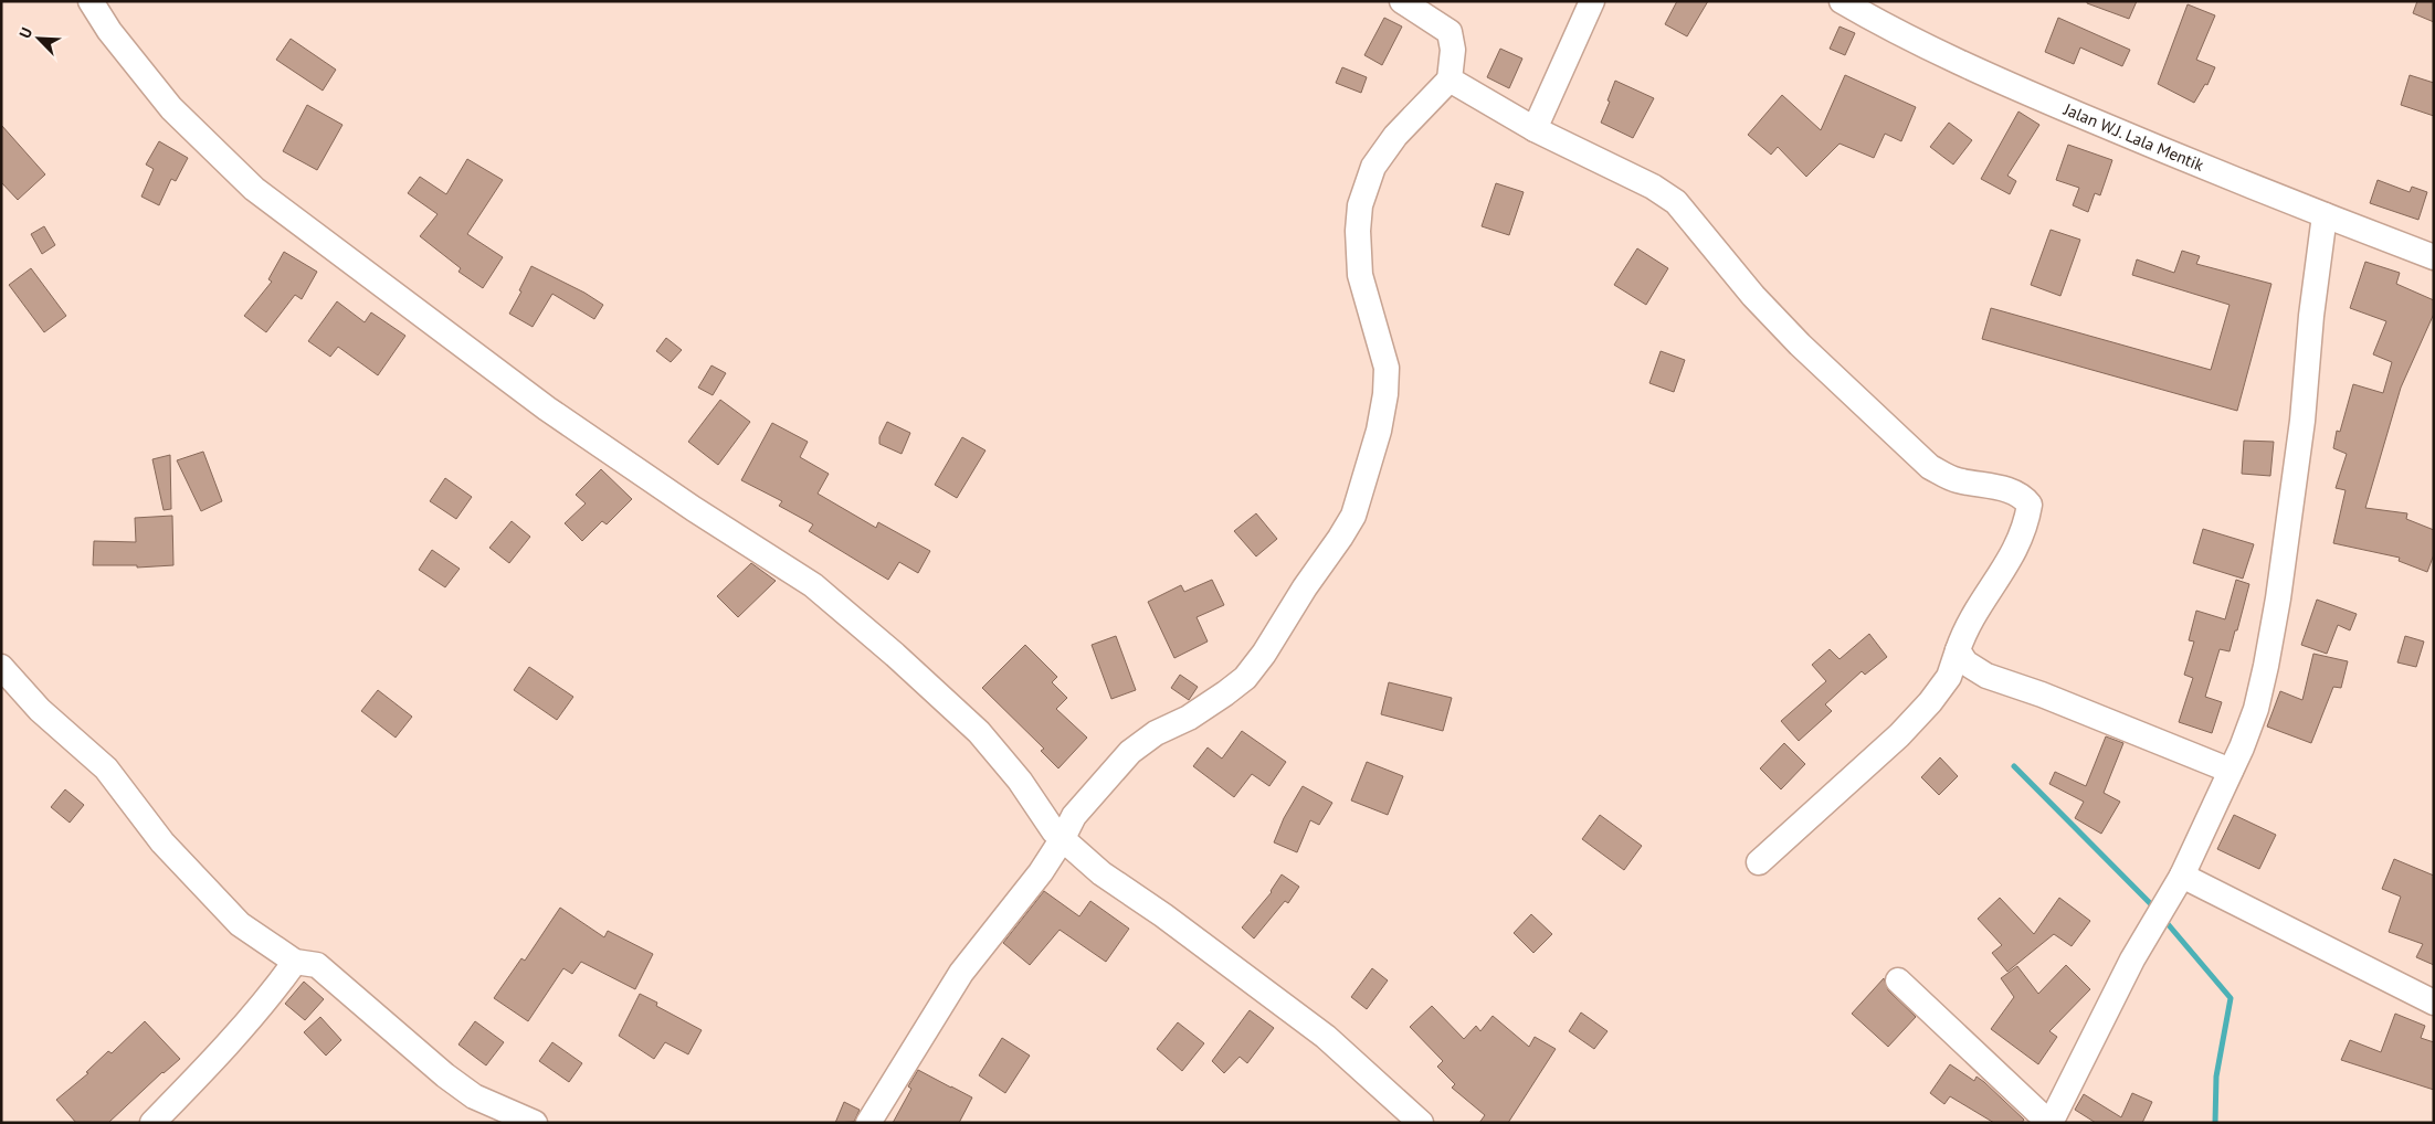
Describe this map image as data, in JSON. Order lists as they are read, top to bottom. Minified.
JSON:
{"streets":{"street":["Jalan W.J. Lala Mentik"]},"north":"top left"}
